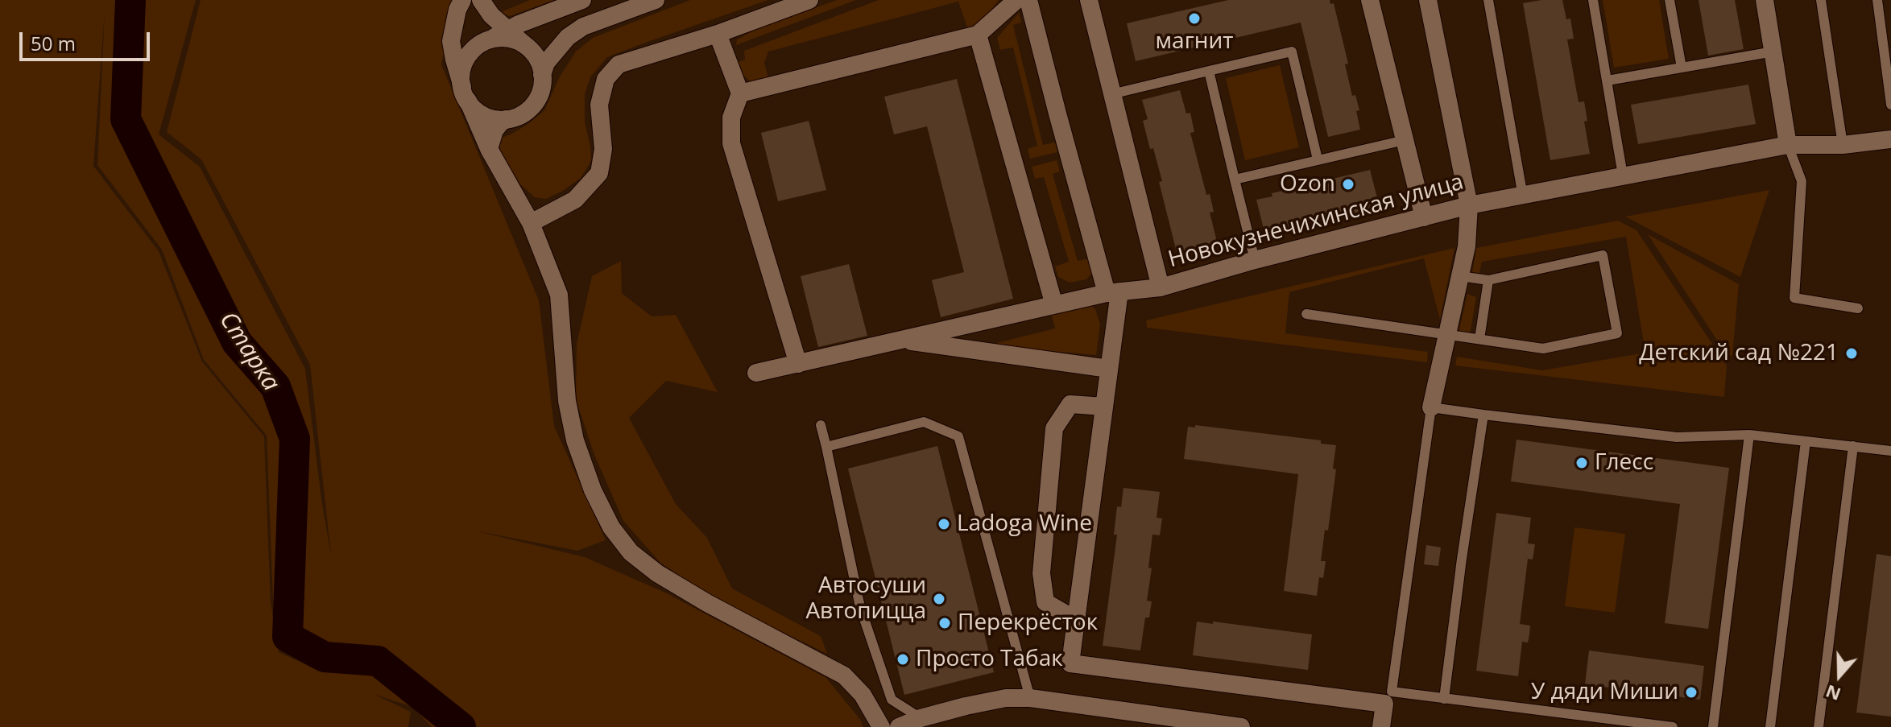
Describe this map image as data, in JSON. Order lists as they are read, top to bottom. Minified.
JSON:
{"streets":{"street":["Новокузнечихинская улица"]},"water":["Старка"],"places":["магнит","Ozon","Детский сад №221","Глесс","Ladoga Wine","Автосуши Автопицца","Перекрёсток","Просто Табак","У дяди Миши"],"scale_bar":"50 m","north":"bottom"}
